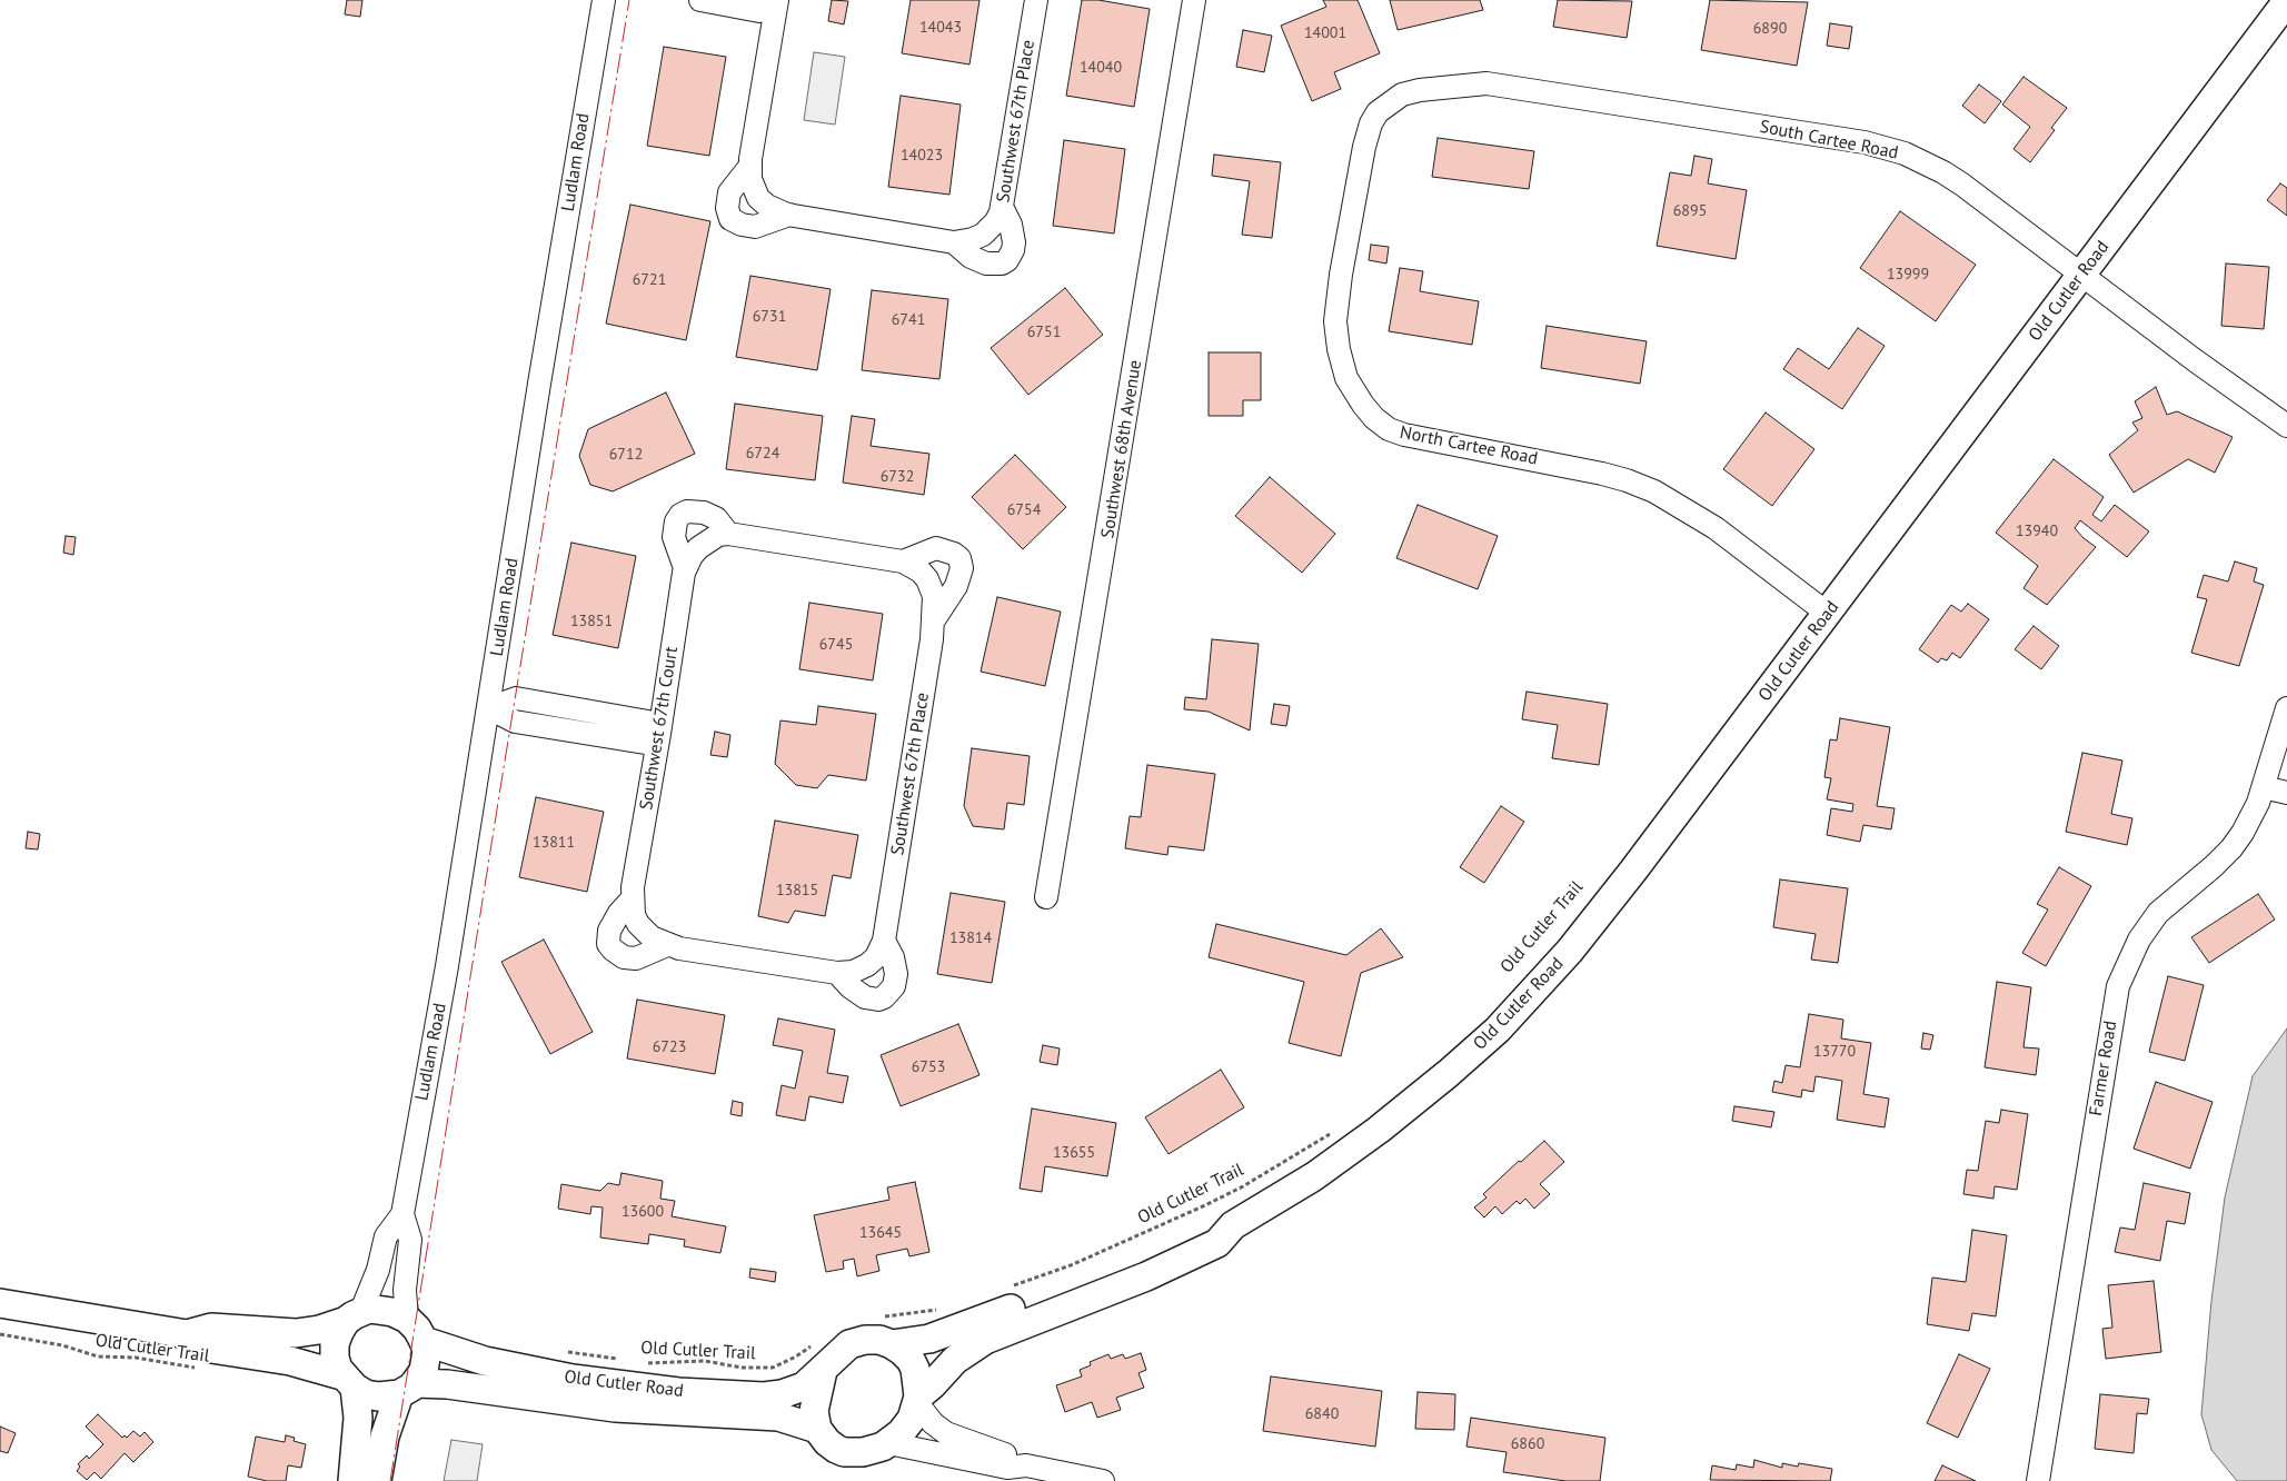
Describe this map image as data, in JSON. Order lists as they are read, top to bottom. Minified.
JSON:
{"streets":{"main road":["Old Cutler Road"],"street":["Southwest 67th Place","South Cartee Road","Ludlam Road","North Cartee Road","Southwest 68th Avenue","Southwest 67th Court","Farmer Road"],"path":["Old Cutler Trail"]},"crossings":[["South Cartee Road","Old Cutler Road"],["South Cartee Road","North Cartee Road"],["Ludlam Road","Old Cutler Road"],["Old Cutler Road","North Cartee Road"]],"house_numbers":["14043","6890","14001","14040","14023","6895","13999","6721","6731","6741","6751","6724","6712","6732","6754","13940","13851","6745","13811","13815","13814","6723","13770","6753","13655","13600","13645","6840","6860"]}
